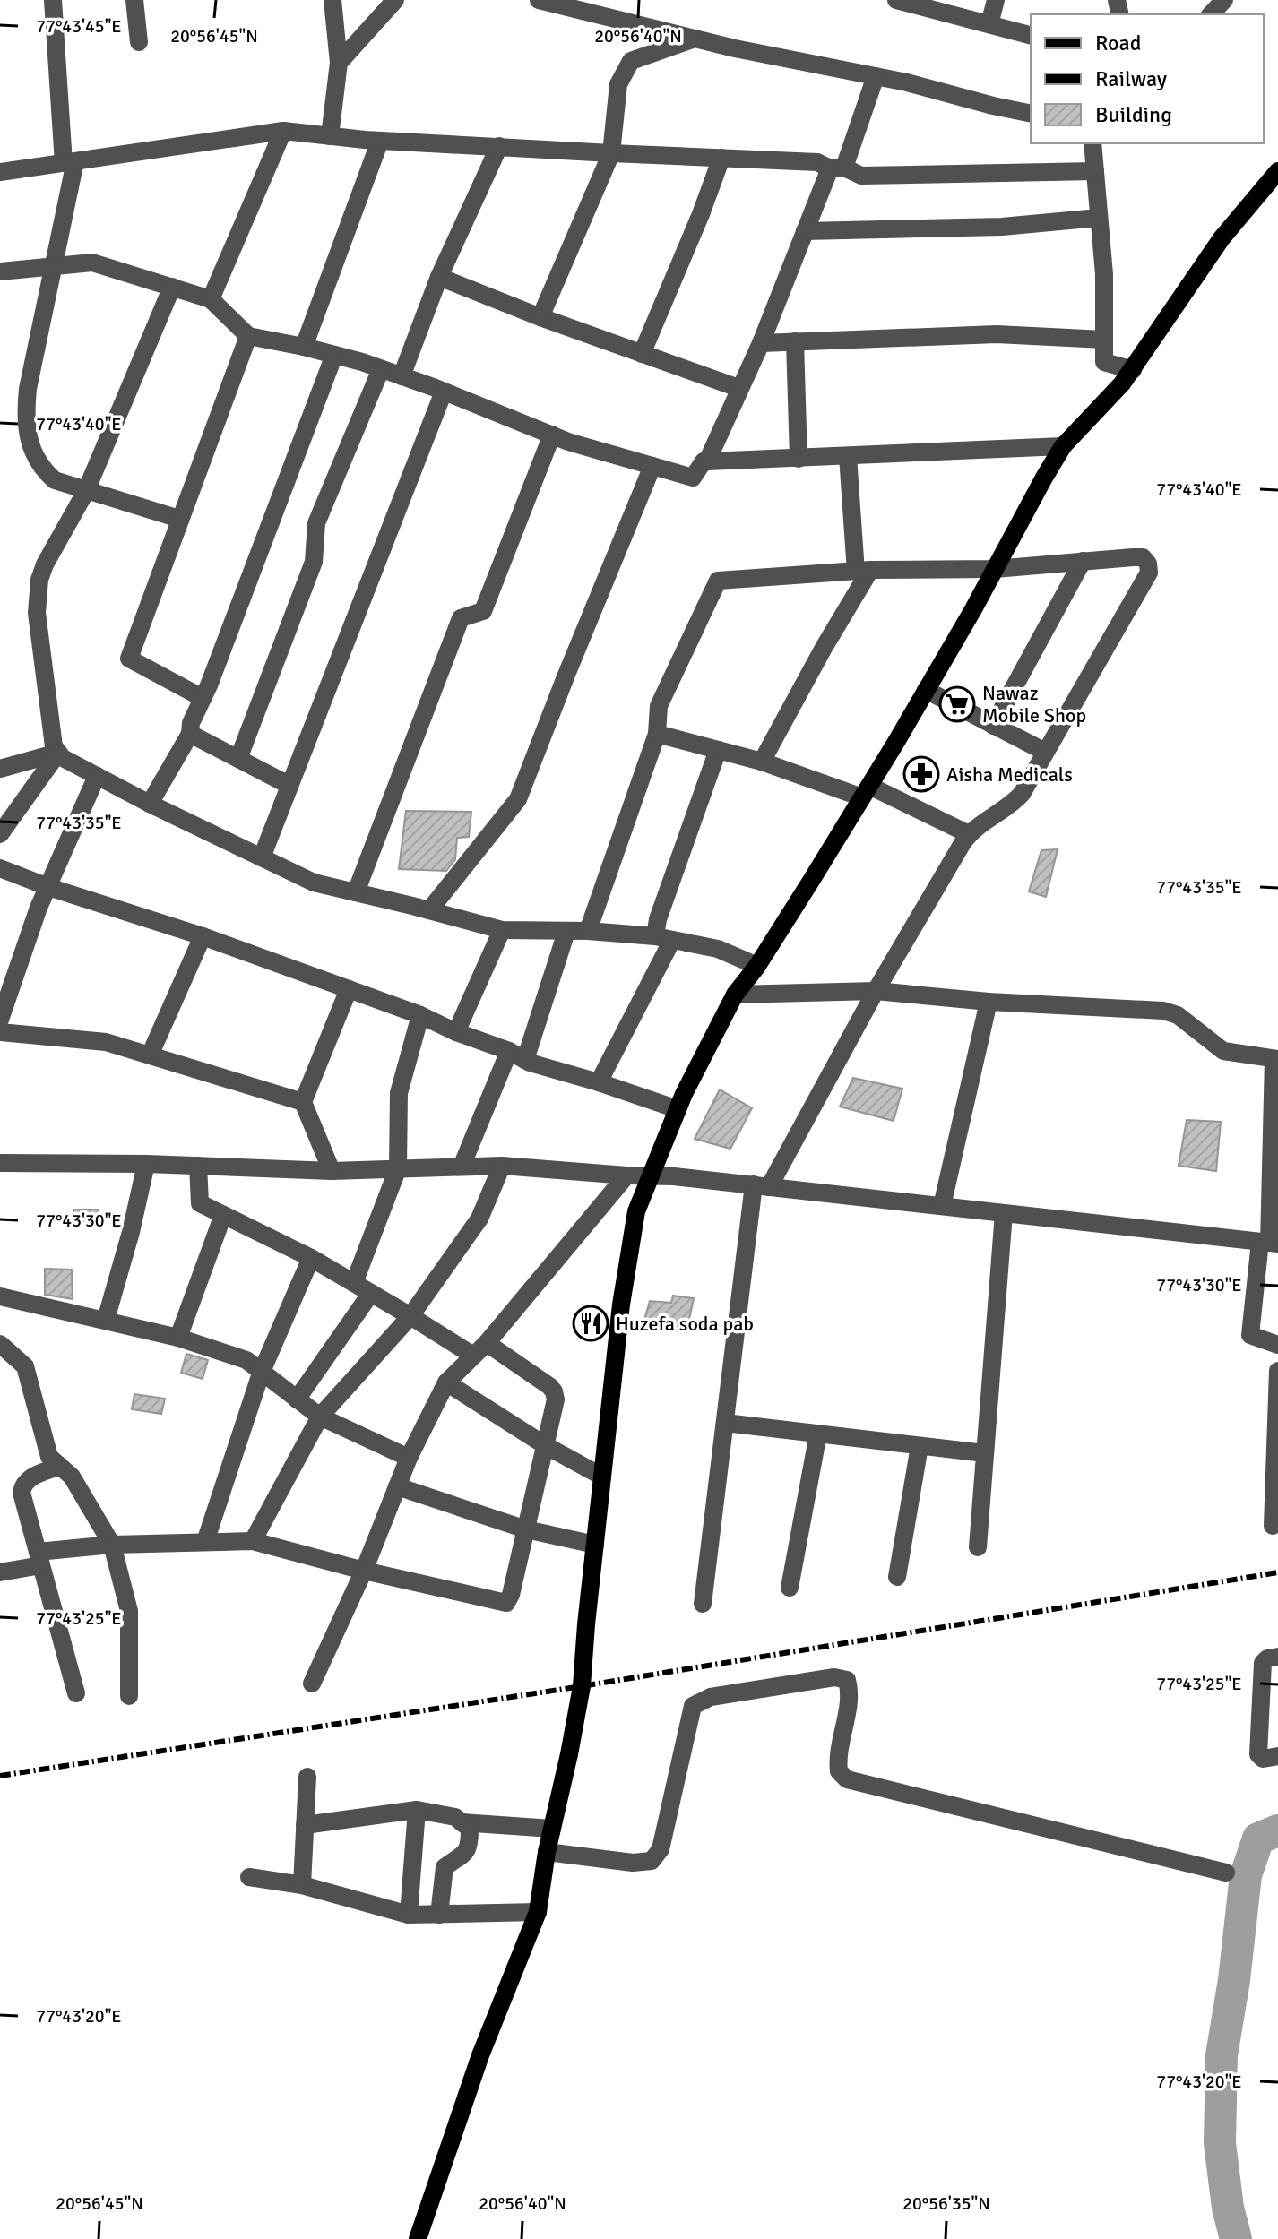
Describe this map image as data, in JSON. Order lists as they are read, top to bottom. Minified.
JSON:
{"places":{"supermarket":["Nawaz Mobile Shop"],"pharmacy":["Aisha Medicals"],"restaurant":["Huzefa soda pab"]},"legend":["Road","Railway","Building"],"coordinates":["77°43'45\"E","20°56'45\"N","20°56'40\"N","77°43'40\"E","77°43'35\"E","77°43'30\"E","77°43'25\"E","77°43'20\"E","20°56'35\"N"]}
